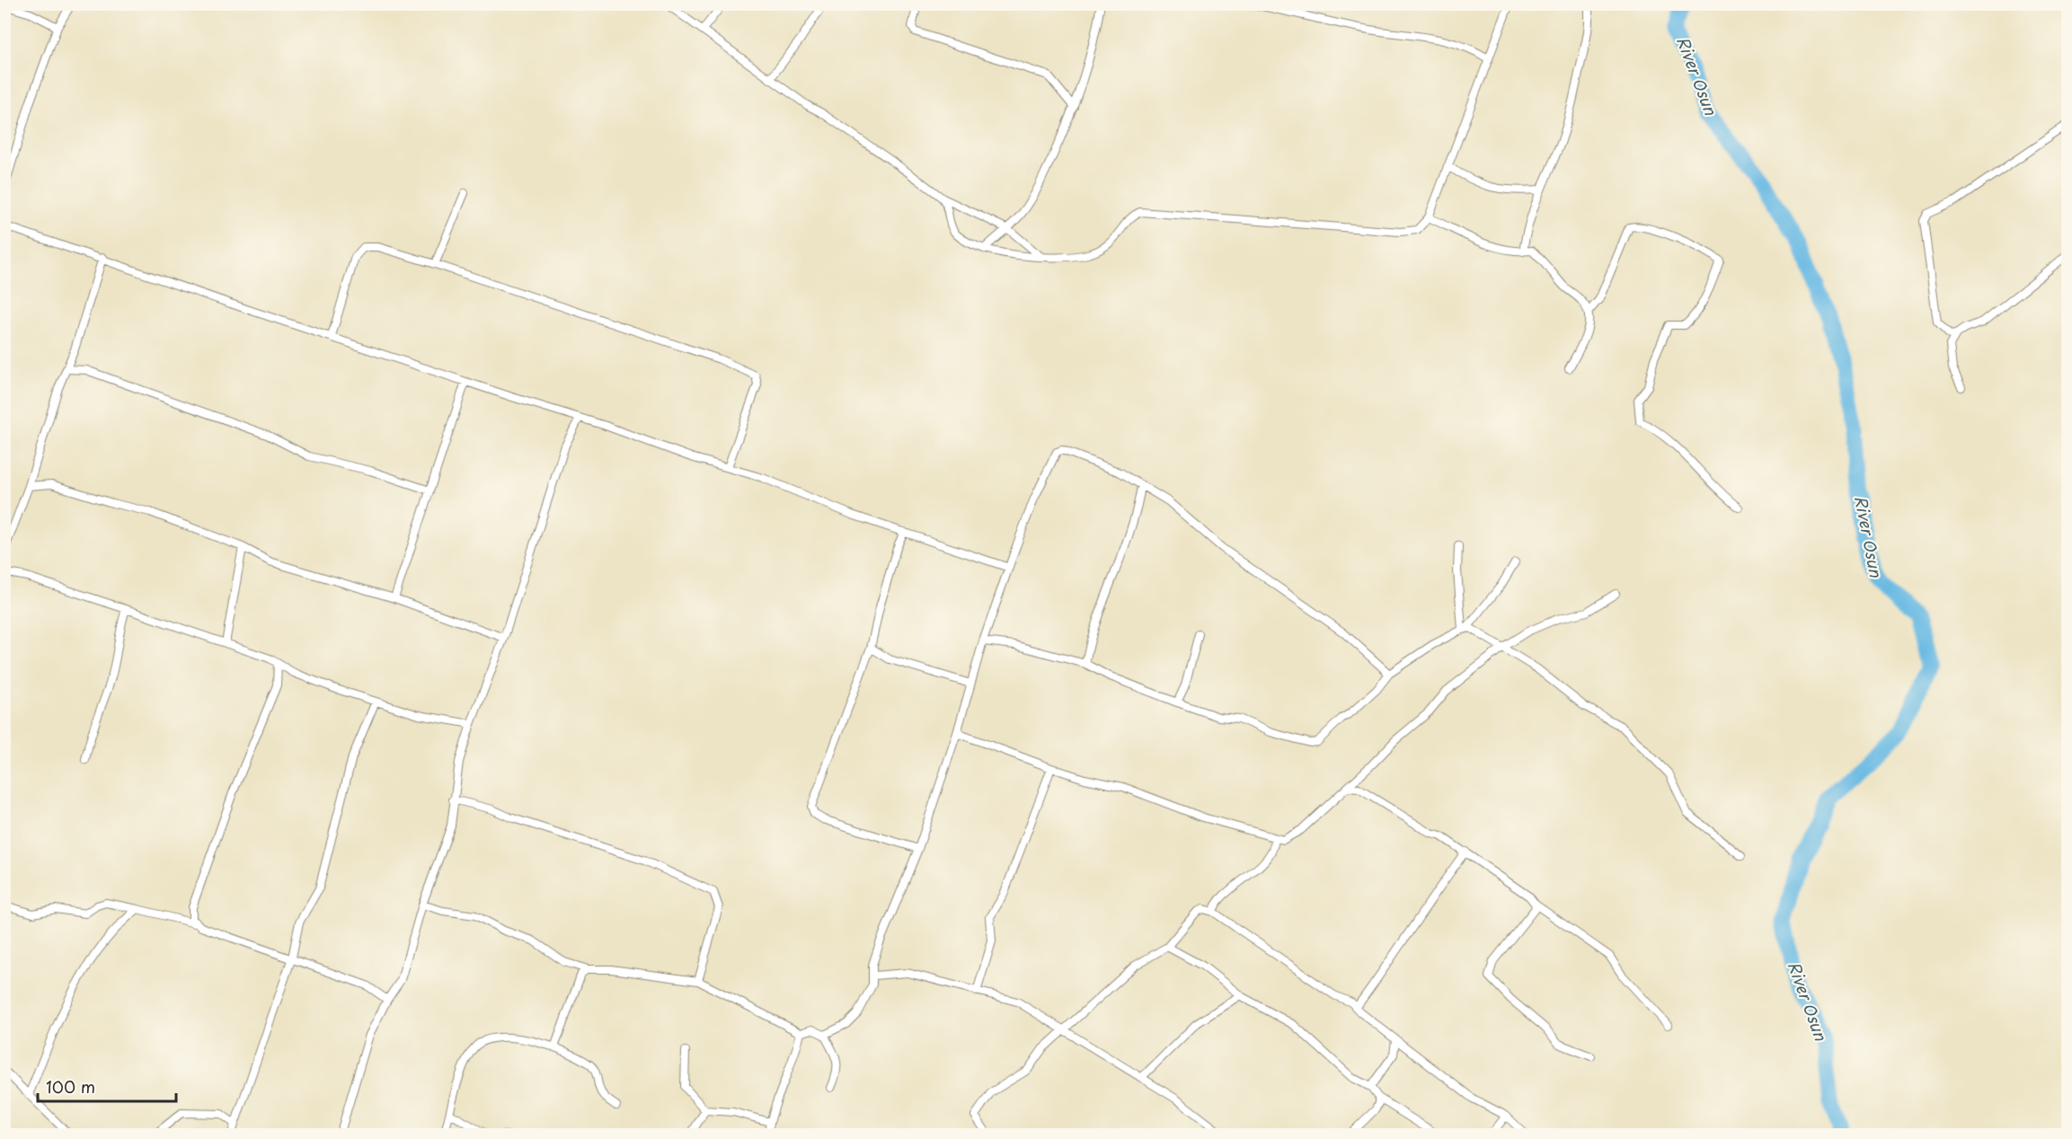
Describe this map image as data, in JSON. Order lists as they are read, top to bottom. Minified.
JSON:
{"water":["River Osun"],"scale_bar":"100 m"}
